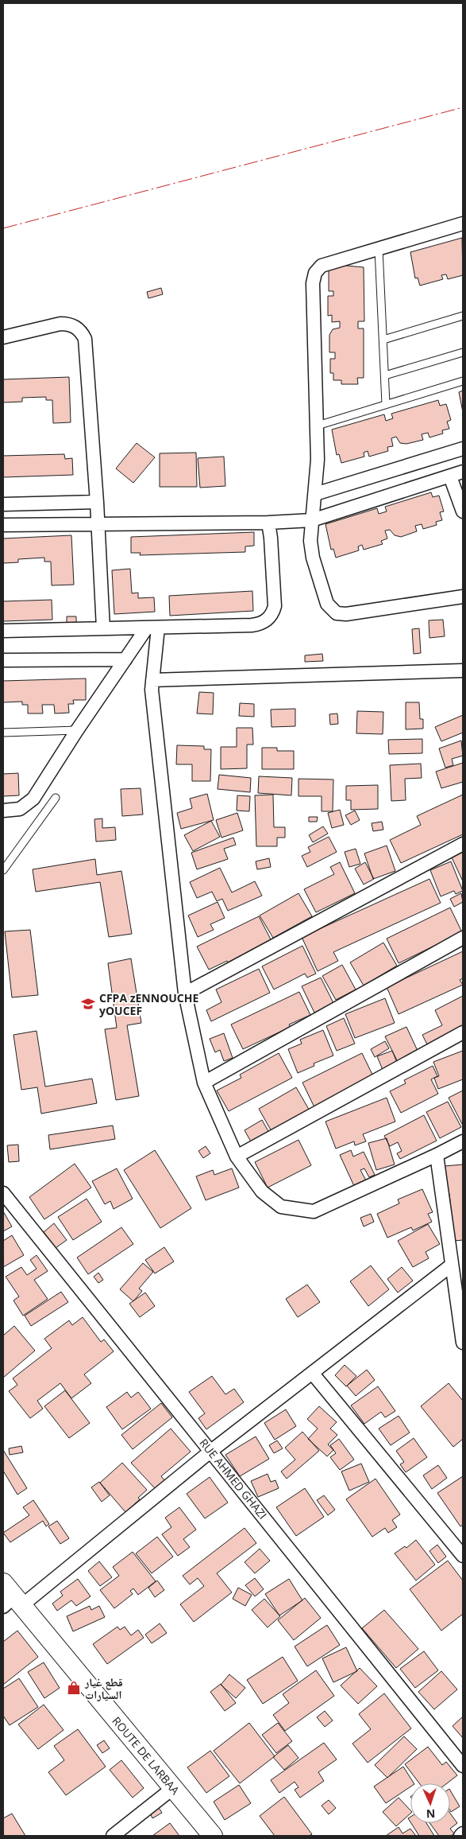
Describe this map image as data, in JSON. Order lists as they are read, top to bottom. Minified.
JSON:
{"streets":{"main road":["ROUTE DE LARBAA"],"street":["RUE AHMED GHAZI"]},"places":{"school or university":["CFPA zENNOUCHE yOUCEF"],"shop":["قطع غيار السيارات"]},"north":"bottom"}
